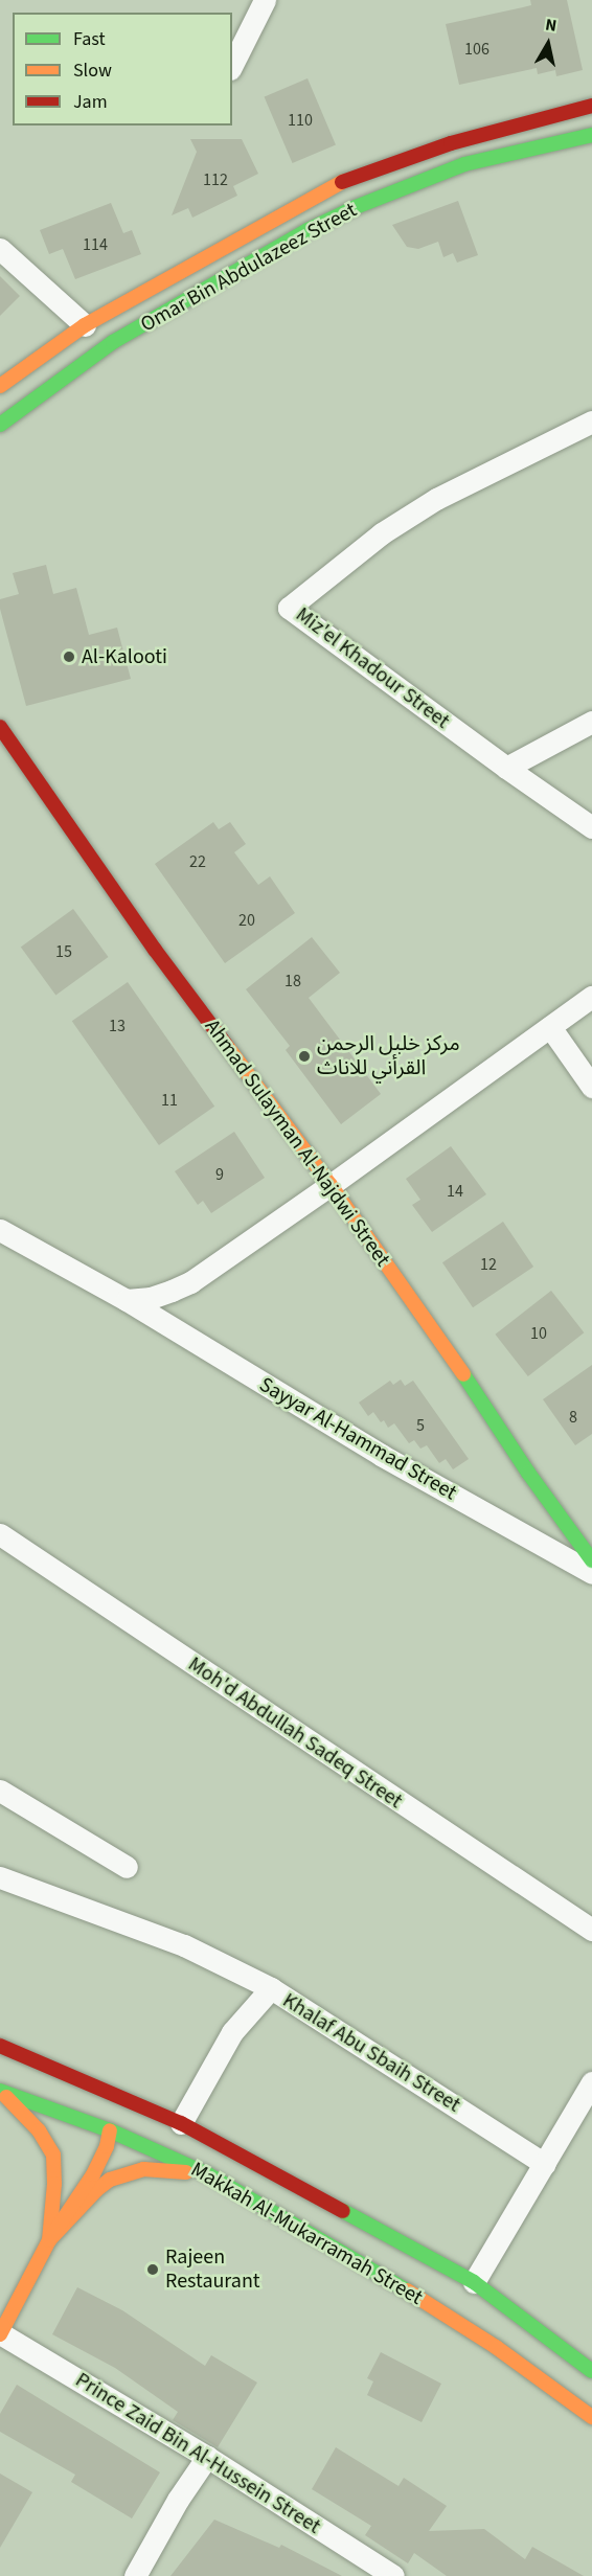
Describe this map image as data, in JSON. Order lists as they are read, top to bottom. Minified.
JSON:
{"streets":{"street":["Omar Bin Abdulazeez Street","Miz'el Khadour Street","Ahmad Sulayman Al-Najdwi Street","Sayyar Al-Hammad Street","Moh'd Abdullah Sadeq Street","Khalaf Abu Sbaih Street","Makkah Al-Mukarramah Street","Prince Zaid Bin Al-Hussein Street"]},"crossings":[["Khalaf Abu Sbaih Street","Makkah Al-Mukarramah Street"]],"places":["Al-Kalooti","مركز خليل الرحمن القرأني للاناث","Rajeen Restaurant"],"house_numbers":["106","110","112","114","22","20","15","18","13","11","9","14","12","10","8","5"],"legend":["Fast","Slow","Jam"],"north":"top"}
